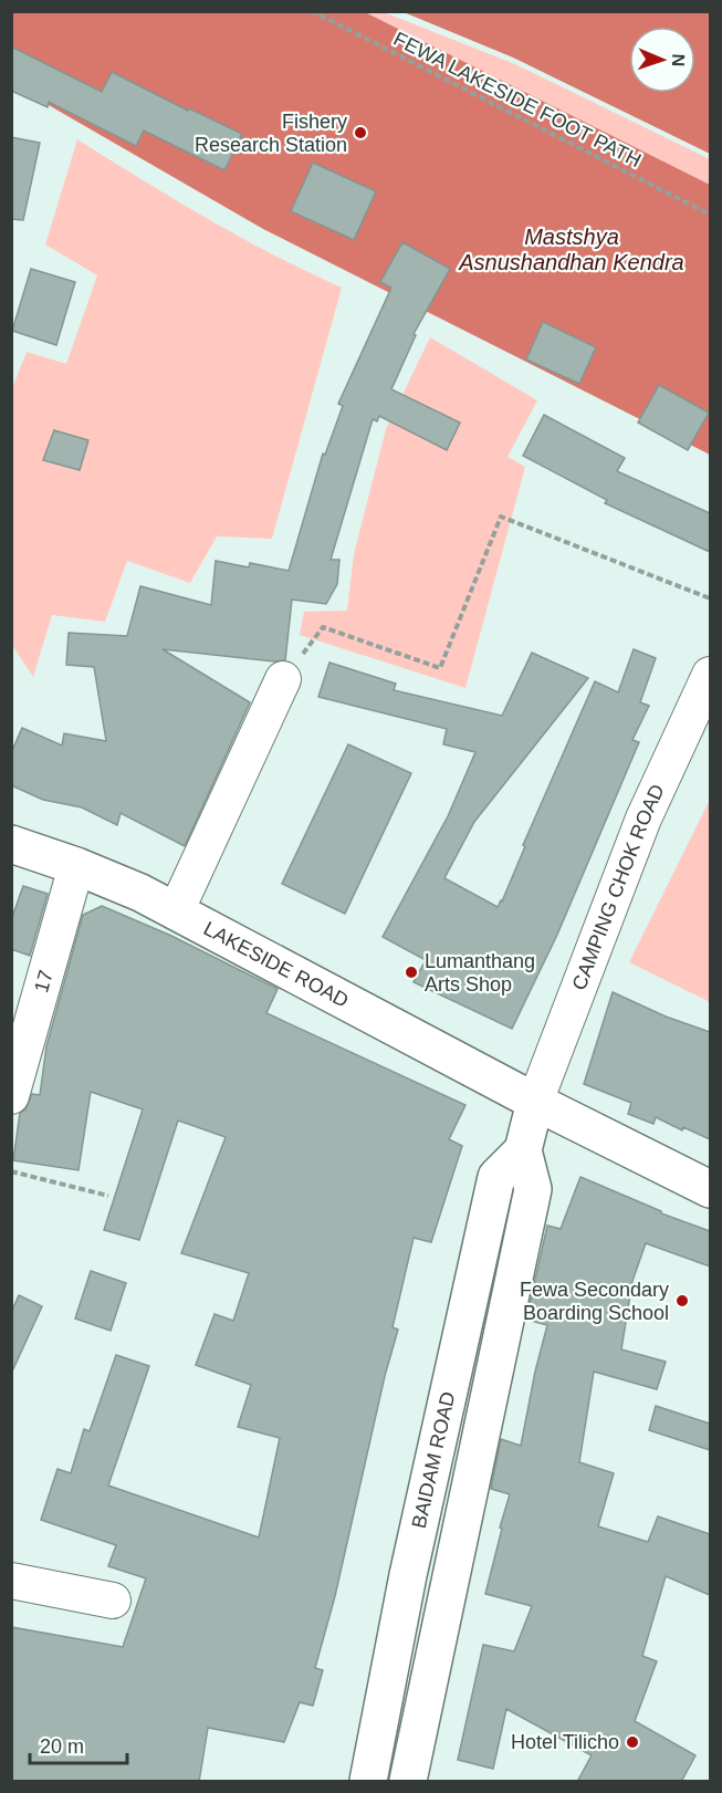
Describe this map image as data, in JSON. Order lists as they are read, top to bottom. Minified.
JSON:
{"streets":{"main road":["LAKESIDE ROAD","BAIDAM ROAD"],"street":["CAMPING CHOK ROAD","17"],"path":["FEWA LAKESIDE FOOT PATH"]},"crossings":[["CAMPING CHOK ROAD","LAKESIDE ROAD"],["CAMPING CHOK ROAD","BAIDAM ROAD"],["LAKESIDE ROAD","17"],["LAKESIDE ROAD","BAIDAM ROAD"]],"water":["Mastshya Asnushandhan Kendra"],"places":["Fishery Research Station","Lumanthang Arts Shop","Fewa Secondary Boarding School","Hotel Tilicho"],"scale_bar":"20 m","north":"right"}
